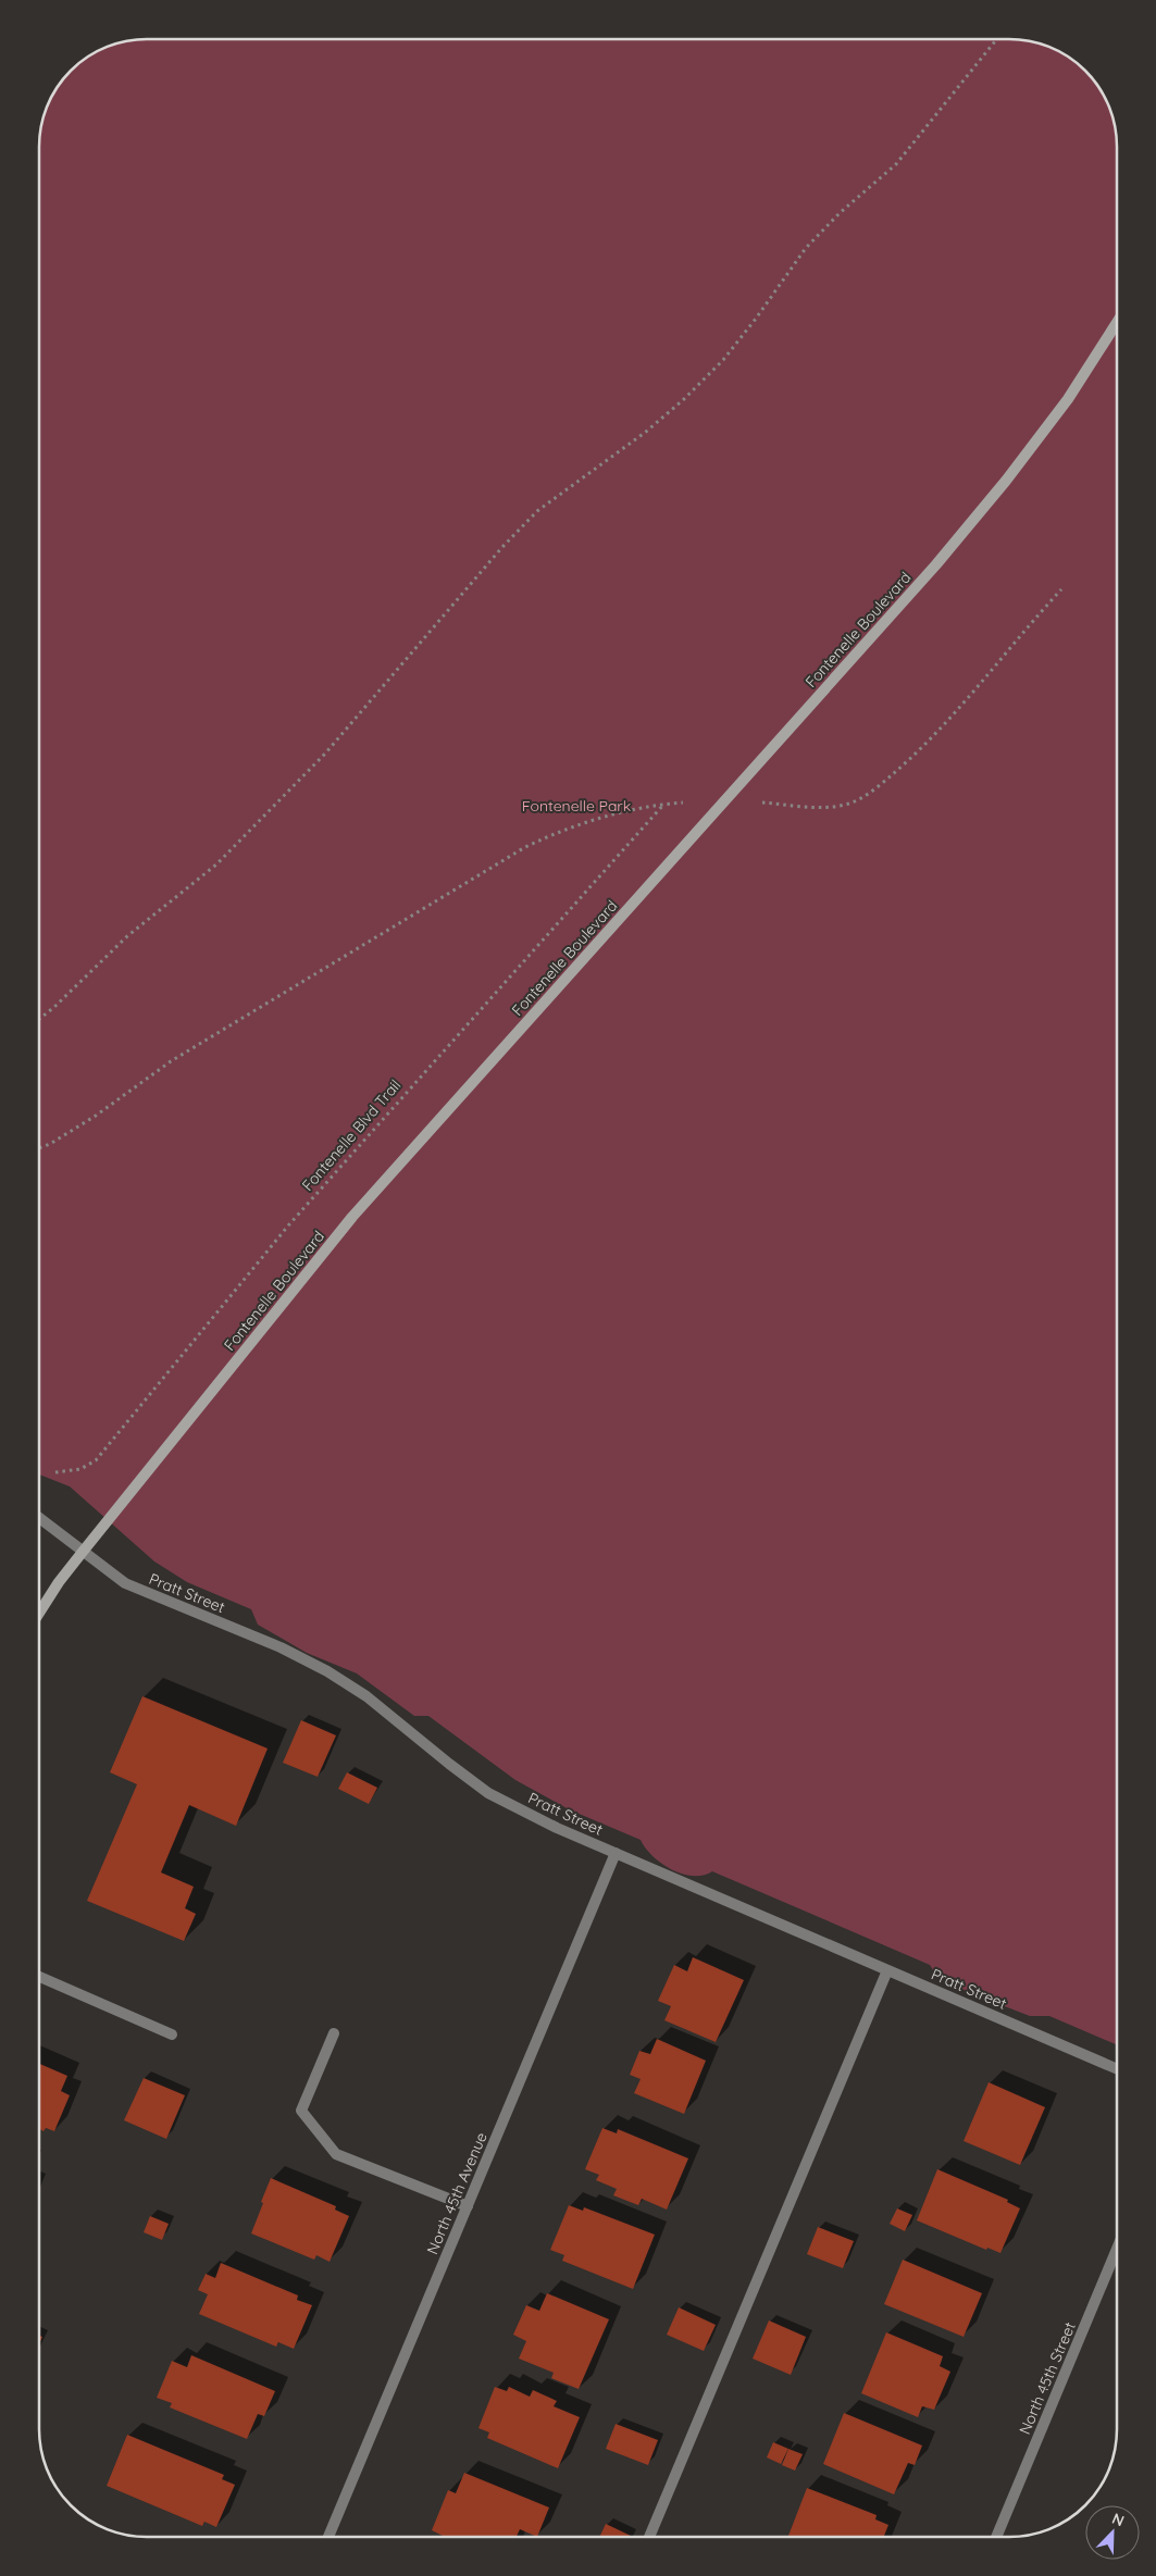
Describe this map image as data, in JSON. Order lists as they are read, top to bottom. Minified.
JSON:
{"streets":{"main road":["Fontenelle Boulevard"],"street":["Pratt Street","North 45th Avenue","North 45th Street"],"path":["Fontenelle Blvd Trail"]},"crossings":[["Fontenelle Boulevard","Pratt Street"],["Pratt Street","North 45th Avenue"]],"parks":["Fontenelle Park"],"north":"top right"}
